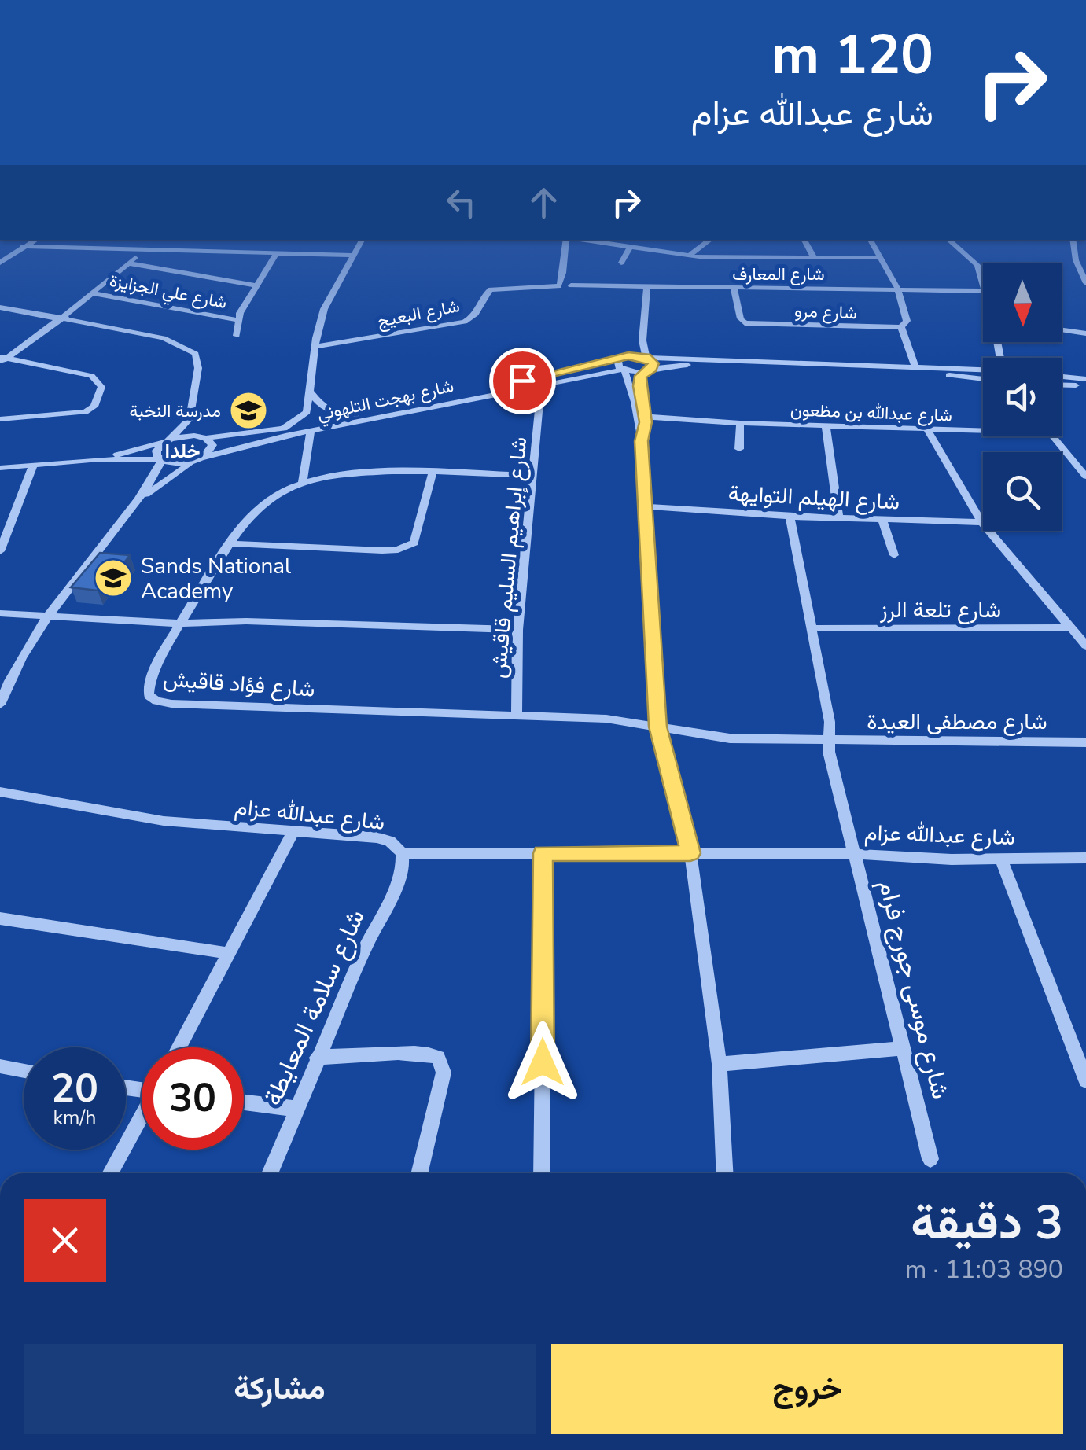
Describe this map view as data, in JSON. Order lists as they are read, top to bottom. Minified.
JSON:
{"streets":{"street":["شارع المعارف","شارع علي الجزايزة","شارع مرو","شارع البعيج","شارع بهجت التلهوني","شارع عبدالله بن مظعون","شارع الهيلم التوايهة","شارع إبراهيم السليم قاقيش","شارع تلعة الرز","شارع فؤاد قاقيش","شارع مصطفى العيدة","شارع عبدالله عزام","شارع موسى جورج فرام","شارع سلامة المعايطة"]},"crossings":[["شارع المعارف","شارع مرو"],["شارع بهجت التلهوني","شارع إبراهيم السليم قاقيش"],["شارع الهيلم التوايهة","شارع موسى جورج فرام"],["شارع إبراهيم السليم قاقيش","شارع فؤاد قاقيش"],["شارع تلعة الرز","شارع موسى جورج فرام"],["شارع فؤاد قاقيش","شارع مصطفى العيدة"],["شارع فؤاد قاقيش","شارع موسى جورج فرام"],["شارع مصطفى العيدة","شارع موسى جورج فرام"],["شارع عبدالله عزام","شارع موسى جورج فرام"],["شارع عبدالله عزام","شارع سلامة المعايطة"]],"districts":["خلدا"],"places":{"school or university":["مدرسة النخبة","Sands National Academy"]},"north":"bottom","page":{"turn":["120 m","شارع عبدالله عزام"],"speed":"20 km/h","limit":"30","heading":["3 دقيقة","890 m · 11:03"],"buttons":["خروج","مشاركة"]}}
